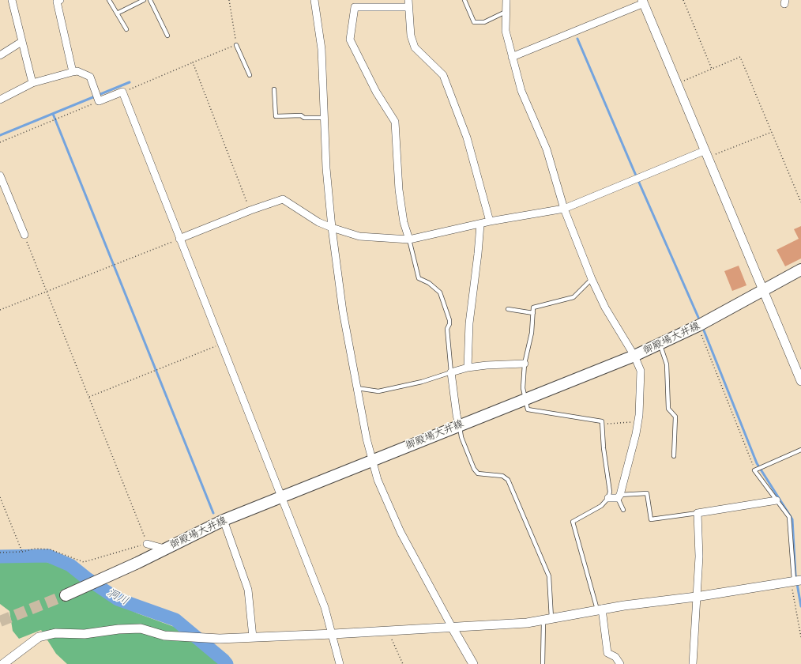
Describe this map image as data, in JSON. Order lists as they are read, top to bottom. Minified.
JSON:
{"streets":{"main road":["御殿場大井線"]},"water":["洞川"]}
